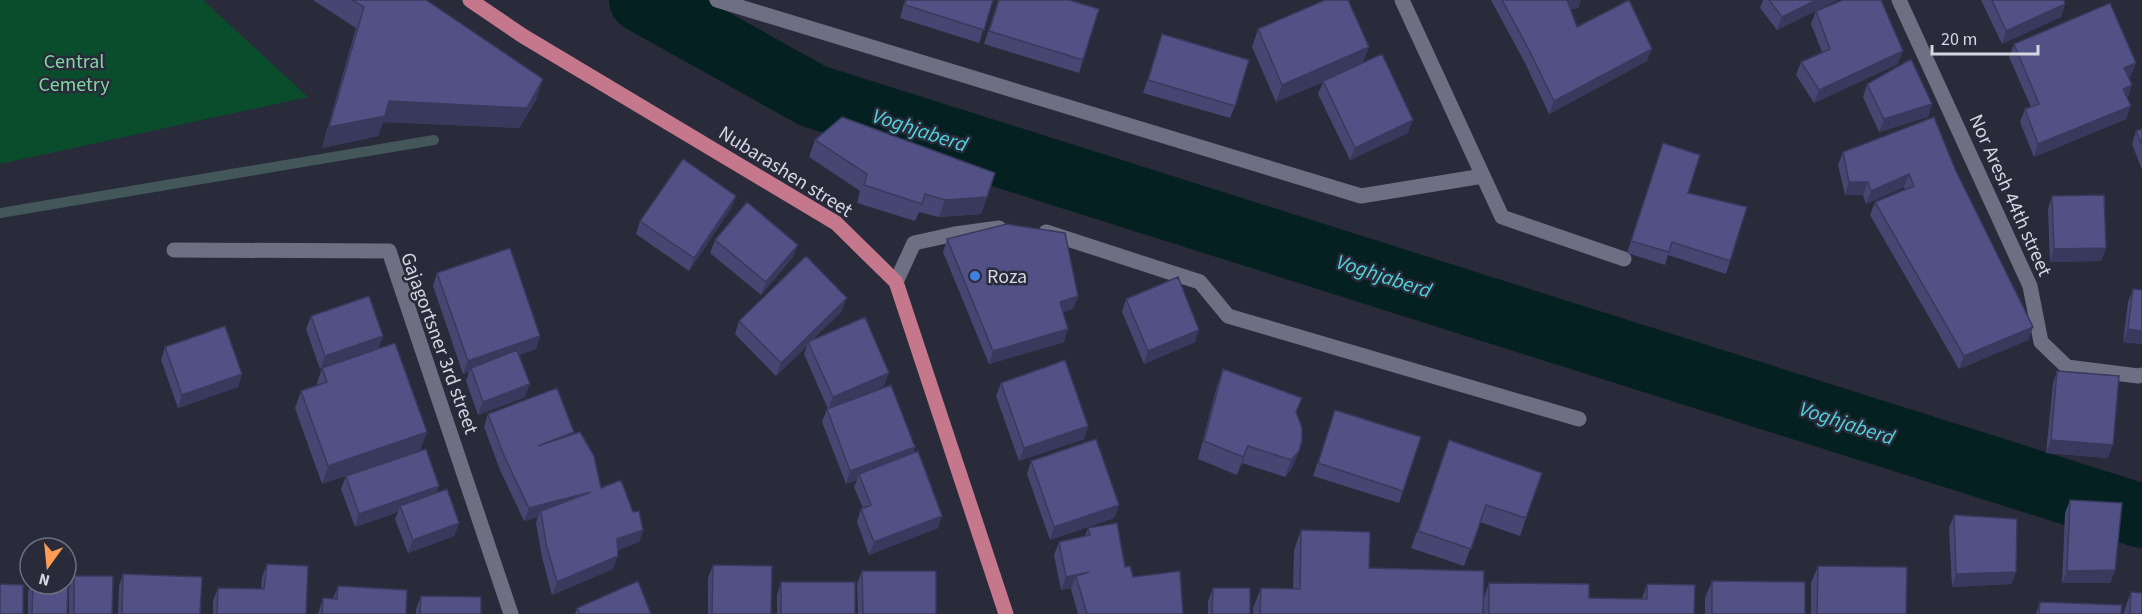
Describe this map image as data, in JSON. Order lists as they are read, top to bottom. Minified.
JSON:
{"streets":{"main road":["Nubarashen street"],"street":["Nor Aresh 44th street","Gajagortsner 3rd street"]},"water":["Voghjaberd"],"parks":["Central Cemetry"],"places":["Roza"],"scale_bar":"20 m","north":"bottom"}
